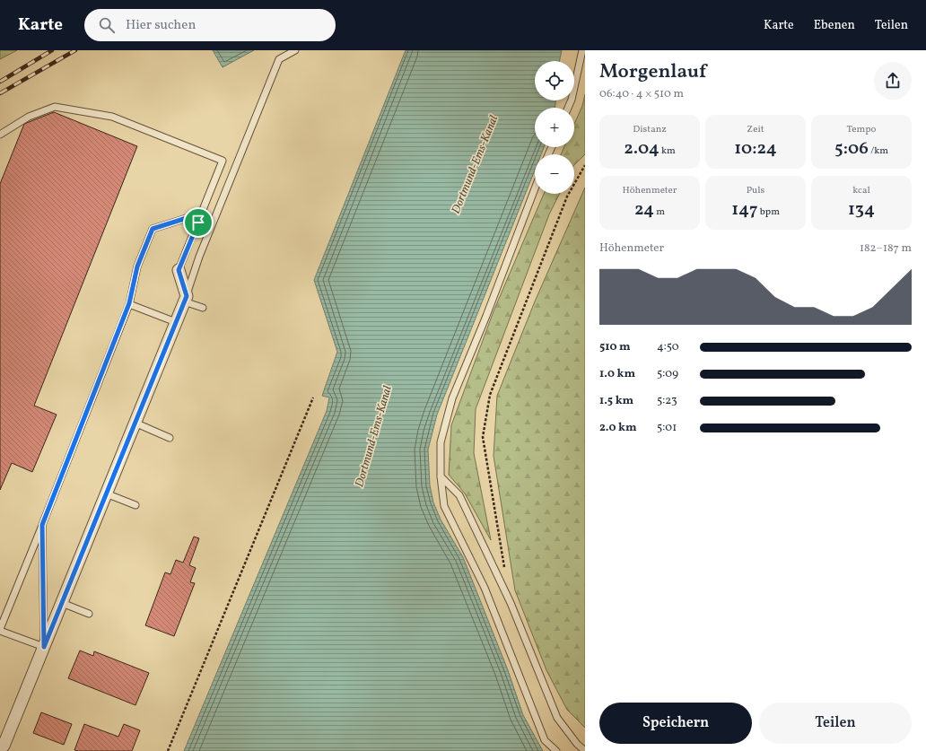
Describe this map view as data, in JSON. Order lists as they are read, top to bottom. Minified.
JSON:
{"water":["Dortmund-Ems-Kanal"],"page":{"header":"Karte","search":"Hier suchen","nav":["Karte","Ebenen","Teilen"],"heading":["Morgenlauf","06:40 · 4 × 510 m"],"map_buttons":["+","−"],"stats":[["Distanz","2.04 km"],["Zeit","10:24"],["Tempo","5:06 /km"],["Höhenmeter","24 m"],["Puls","147 bpm"],["kcal","134"]],"chart":["Höhenmeter","182–187 m"],"list":[{"name":"510 m","note":"4:50"},{"name":"1.0 km","note":"5:09"},{"name":"1.5 km","note":"5:23"},{"name":"2.0 km","note":"5:01"}],"buttons":["Speichern","Teilen"]}}
